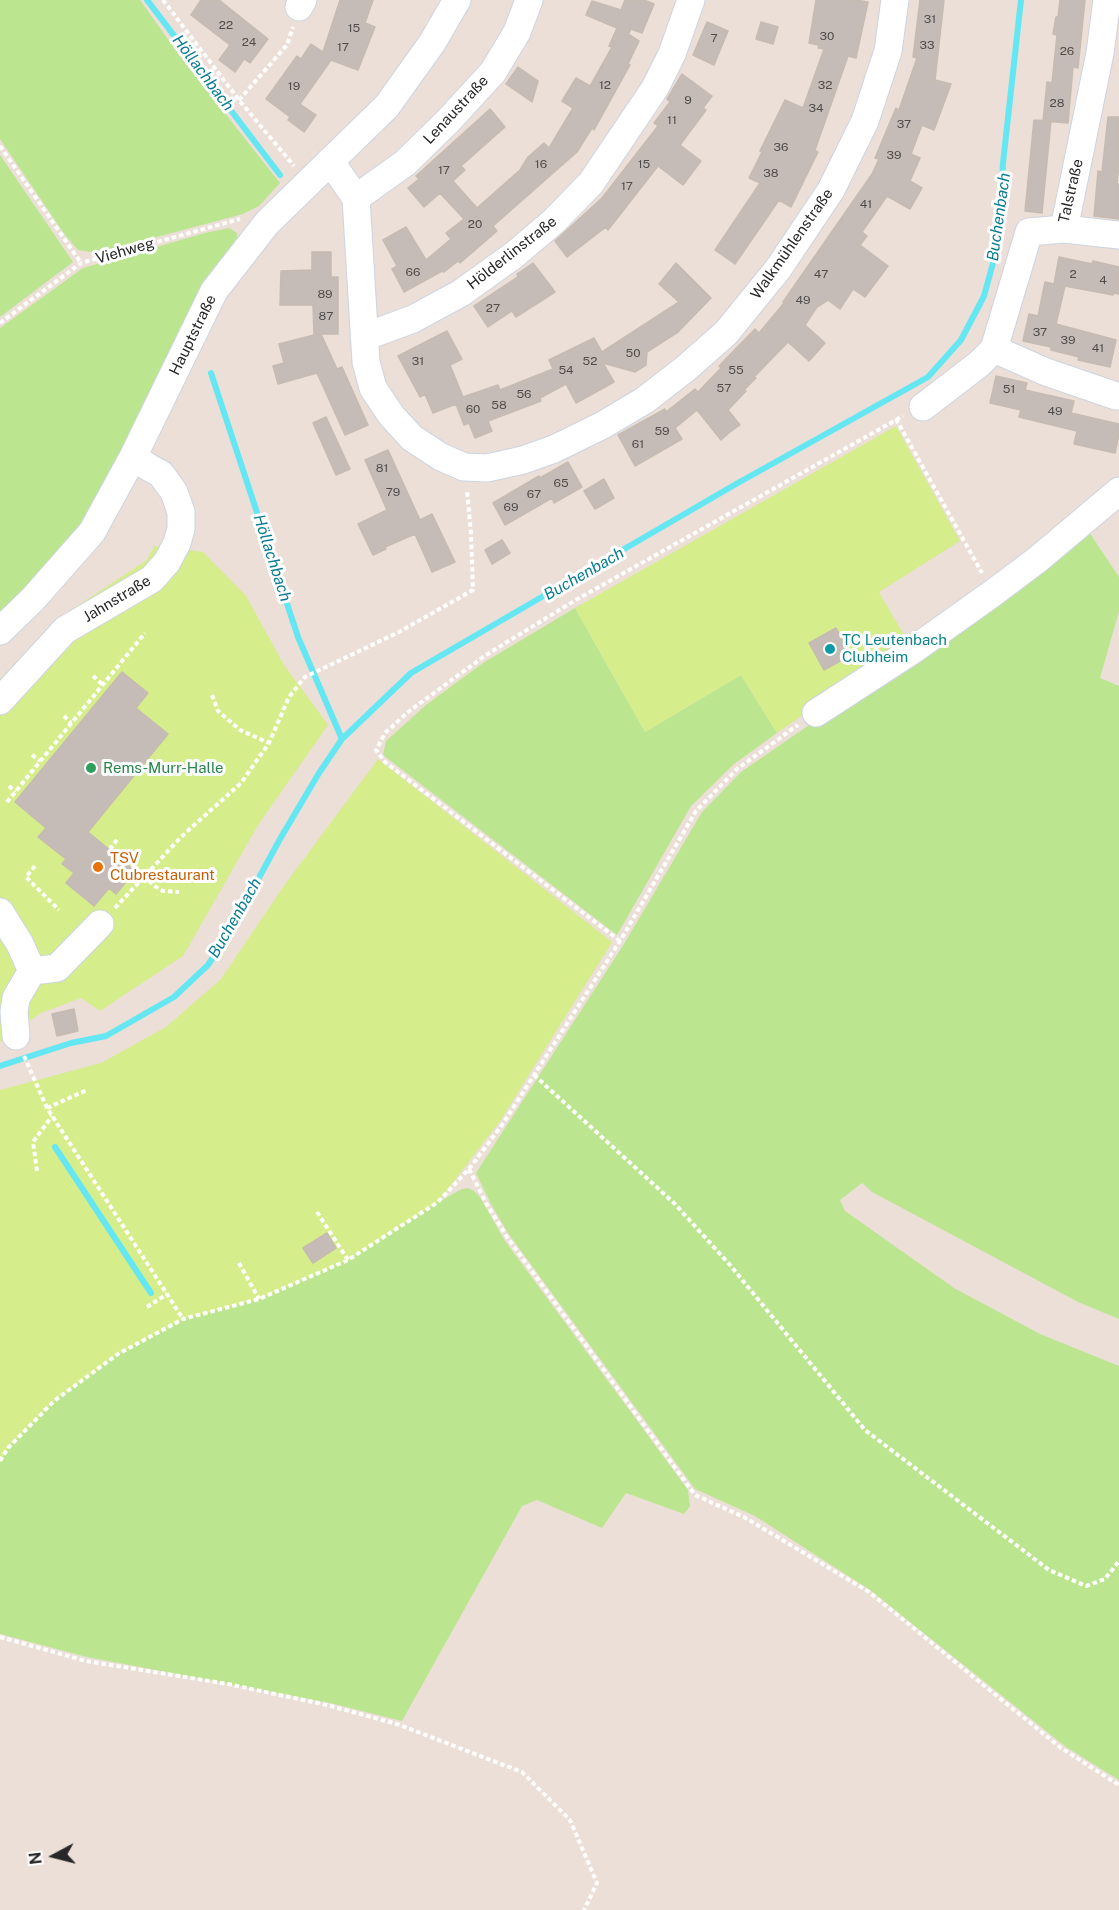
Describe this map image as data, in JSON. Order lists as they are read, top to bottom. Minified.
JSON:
{"streets":{"street":["Lenaustraße","Talstraße","Walkmühlenstraße","Hölderlinstraße","Hauptstraße","Jahnstraße"],"path":["Viehweg"]},"crossings":[["Lenaustraße","Walkmühlenstraße"],["Walkmühlenstraße","Hölderlinstraße"],["Viehweg","Hauptstraße"],["Hauptstraße","Jahnstraße"]],"water":["Höllachbach","Buchenbach"],"places":["TC Leutenbach Clubheim","Rems-Murr-Halle","TSV Clubrestaurant"],"house_numbers":["31","22","15","30","7","24","33","17","26","12","32","19","9","28","34","11","37","36","39","16","15","17","38","17","41","20","66","47","2","4","89","49","27","87","37","39","41","50","31","52","54","55","57","51","56","58","60","49","59","61","81","65","79","67","69"],"north":"left"}
